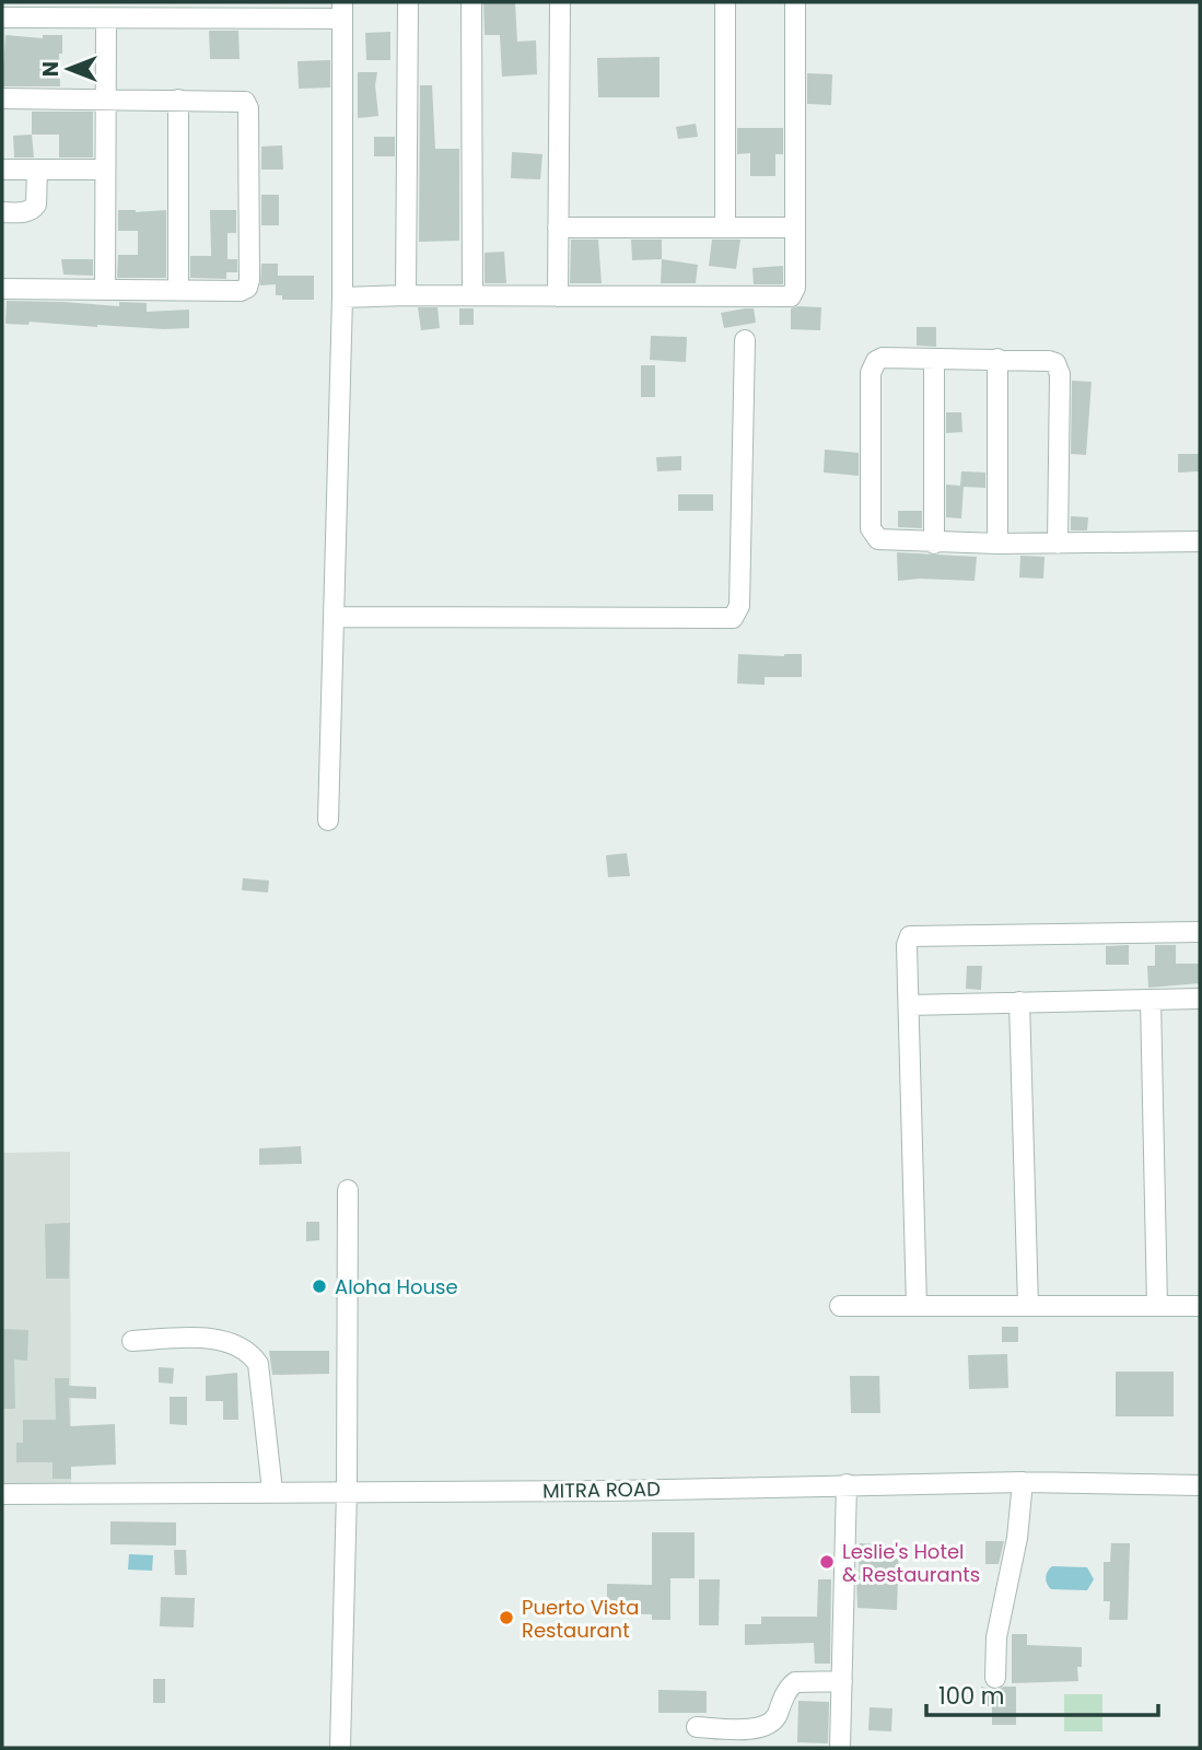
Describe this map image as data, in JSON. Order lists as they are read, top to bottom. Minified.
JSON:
{"streets":{"street":["MITRA ROAD"]},"places":["Aloha House","Leslie's Hotel & Restaurants","Puerto Vista Restaurant"],"scale_bar":"100 m","north":"left"}
